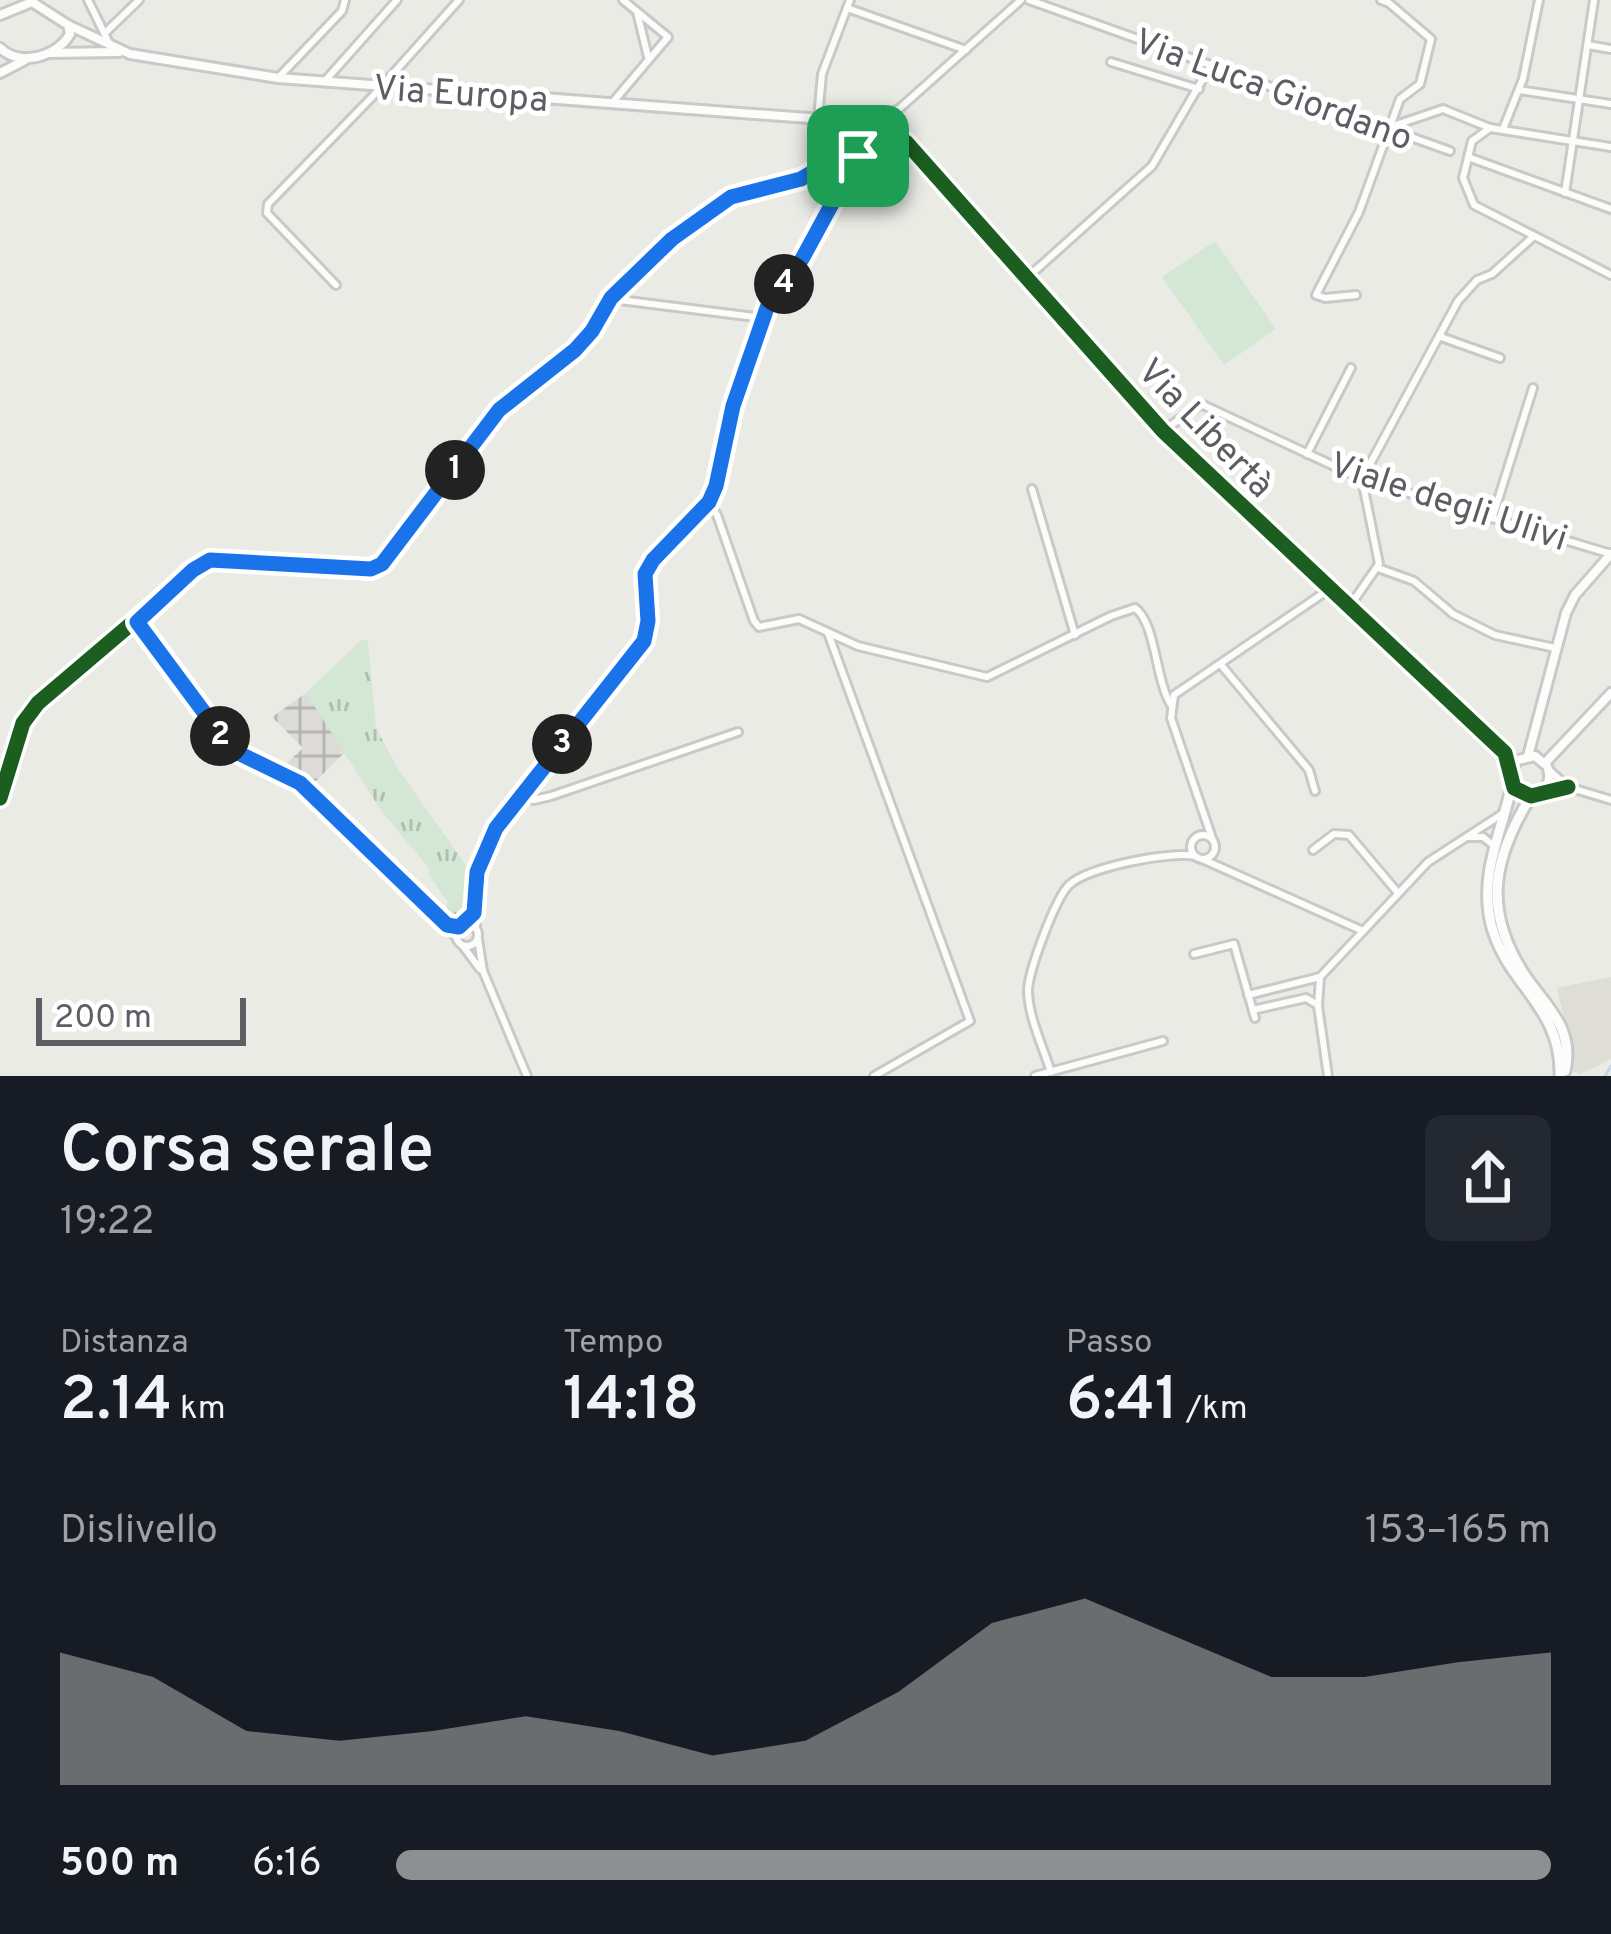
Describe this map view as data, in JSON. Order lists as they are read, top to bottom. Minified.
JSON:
{"streets":{"street":["Via Luca Giordano","Via Europa","Via Libertà","Viale degli Ulivi"]},"crossings":[["Via Europa","Via Libertà"],["Via Libertà","Viale degli Ulivi"]],"scale_bar":"200 m","page":{"pins":["4","1","2","3"],"scale":"200 m","heading":["Corsa serale","19:22"],"stats":[["Distanza","2.14 km"],["Tempo","14:18"],["Passo","6:41 /km"]],"chart":["Dislivello","153–165 m"],"list":[{"name":"500 m","note":"6:16"}]}}
